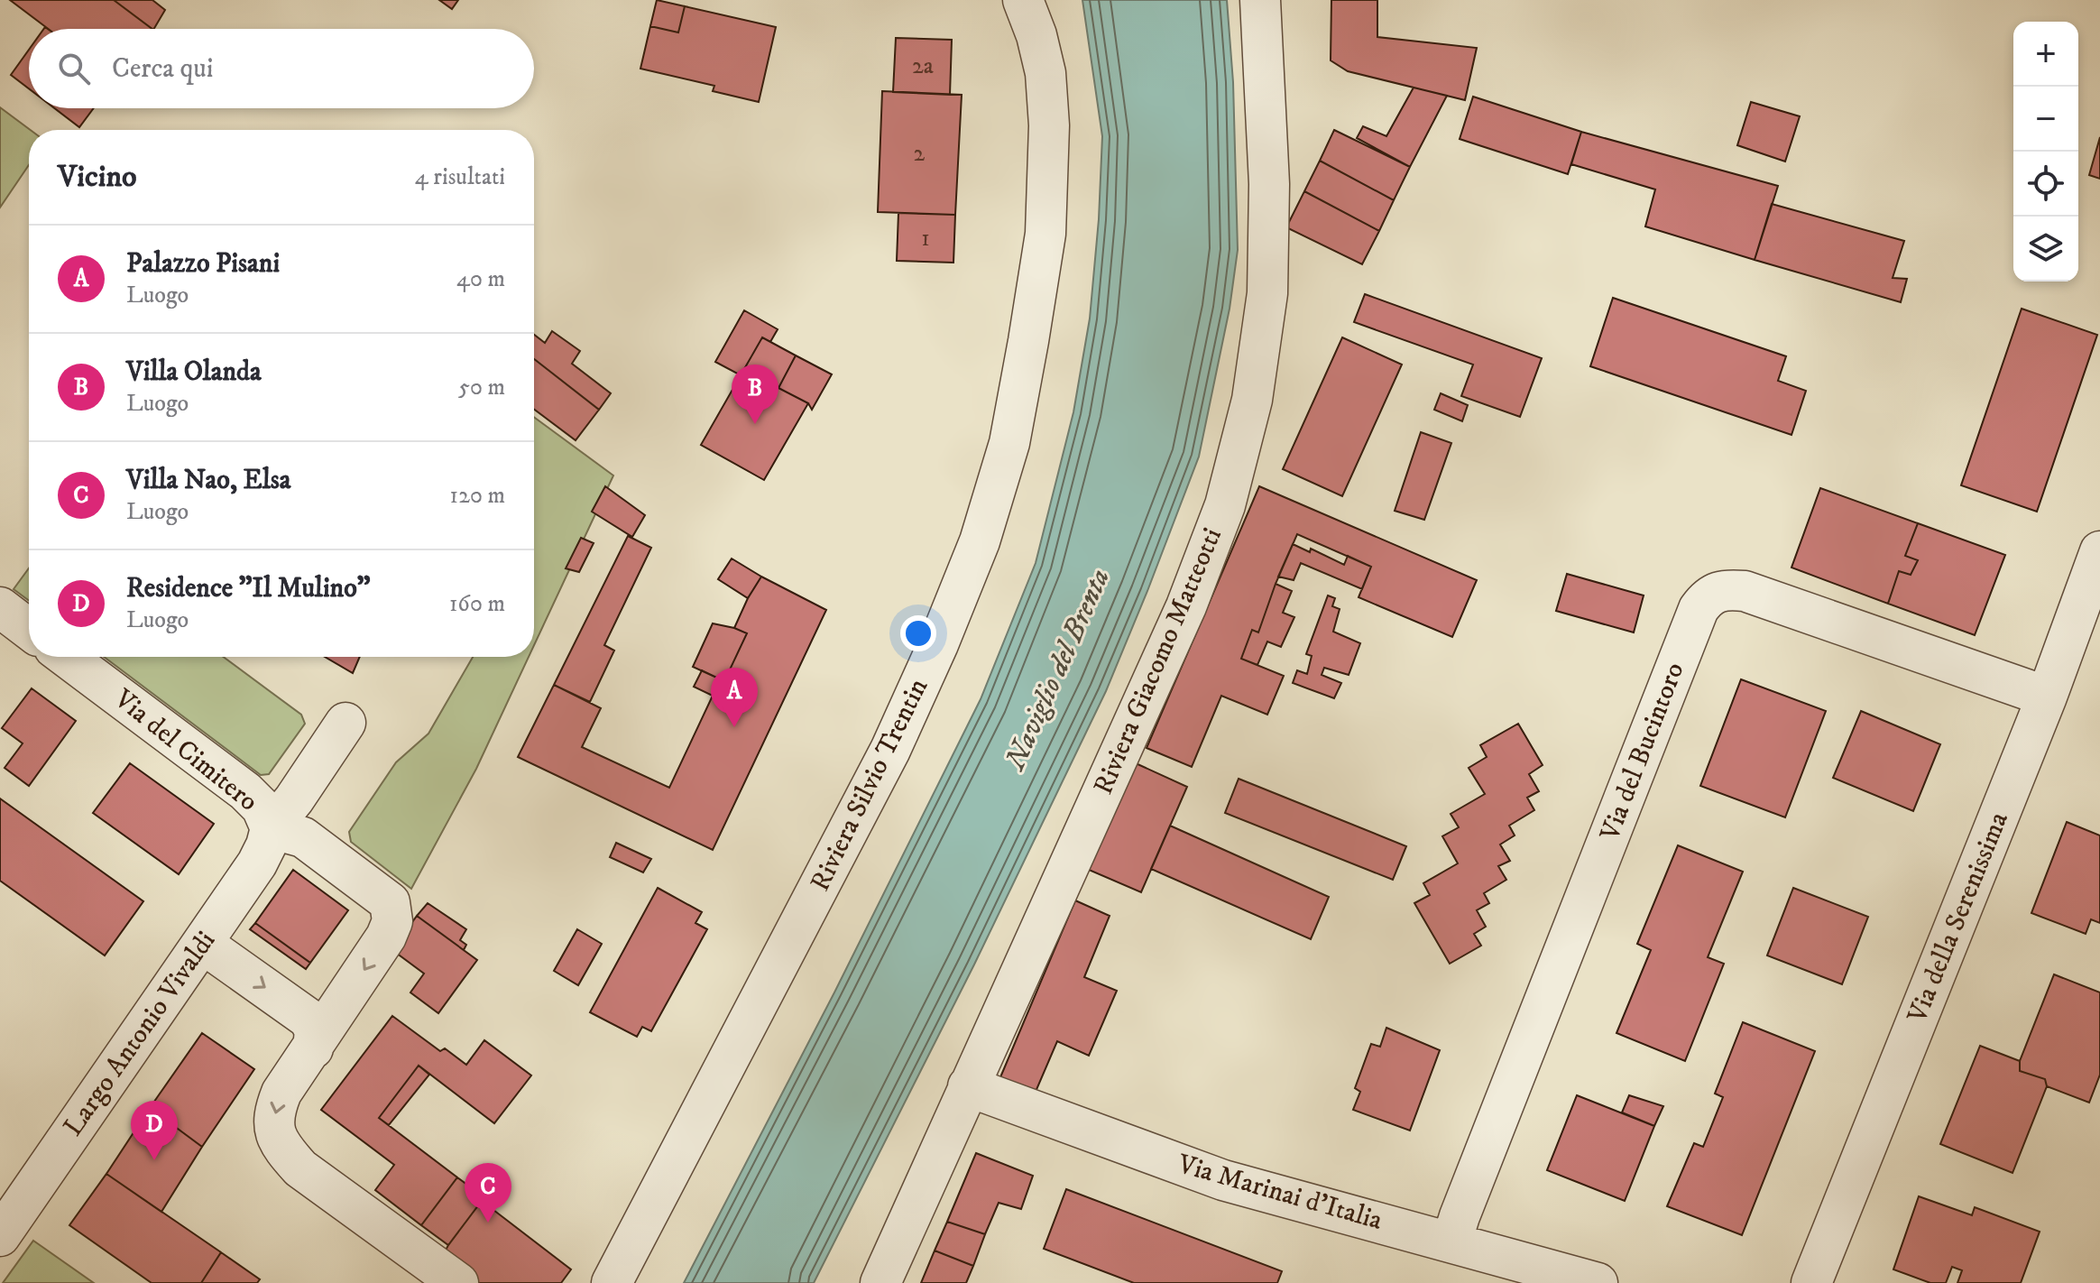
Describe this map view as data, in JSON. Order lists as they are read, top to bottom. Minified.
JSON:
{"streets":{"street":["Riviera Giacomo Matteotti","Via del Cimitero","Via del Bucintoro","Riviera Silvio Trentin","Via della Serenissima","Largo Antonio Vivaldi","Via Marinai d'Italia"]},"crossings":[["Riviera Giacomo Matteotti","Via Marinai d'Italia"],["Via del Cimitero","Largo Antonio Vivaldi"],["Via del Bucintoro","Via della Serenissima"],["Via del Bucintoro","Via Marinai d'Italia"]],"water":["Naviglio del Brenta"],"house_numbers":["2a","2","1"],"page":{"map_buttons":["+","−"],"search":"Cerca qui","heading":["Vicino","4 risultati"],"list":[{"mark":"A","name":"Palazzo Pisani","note":"Luogo","value":"40 m"},{"mark":"B","name":"Villa Olanda","note":"Luogo","value":"50 m"},{"mark":"C","name":"Villa Nao, Elsa","note":"Luogo","value":"120 m"},{"mark":"D","name":"Residence \"Il Mulino\"","note":"Luogo","value":"160 m"}],"pins":["B","A","D","C"]}}
